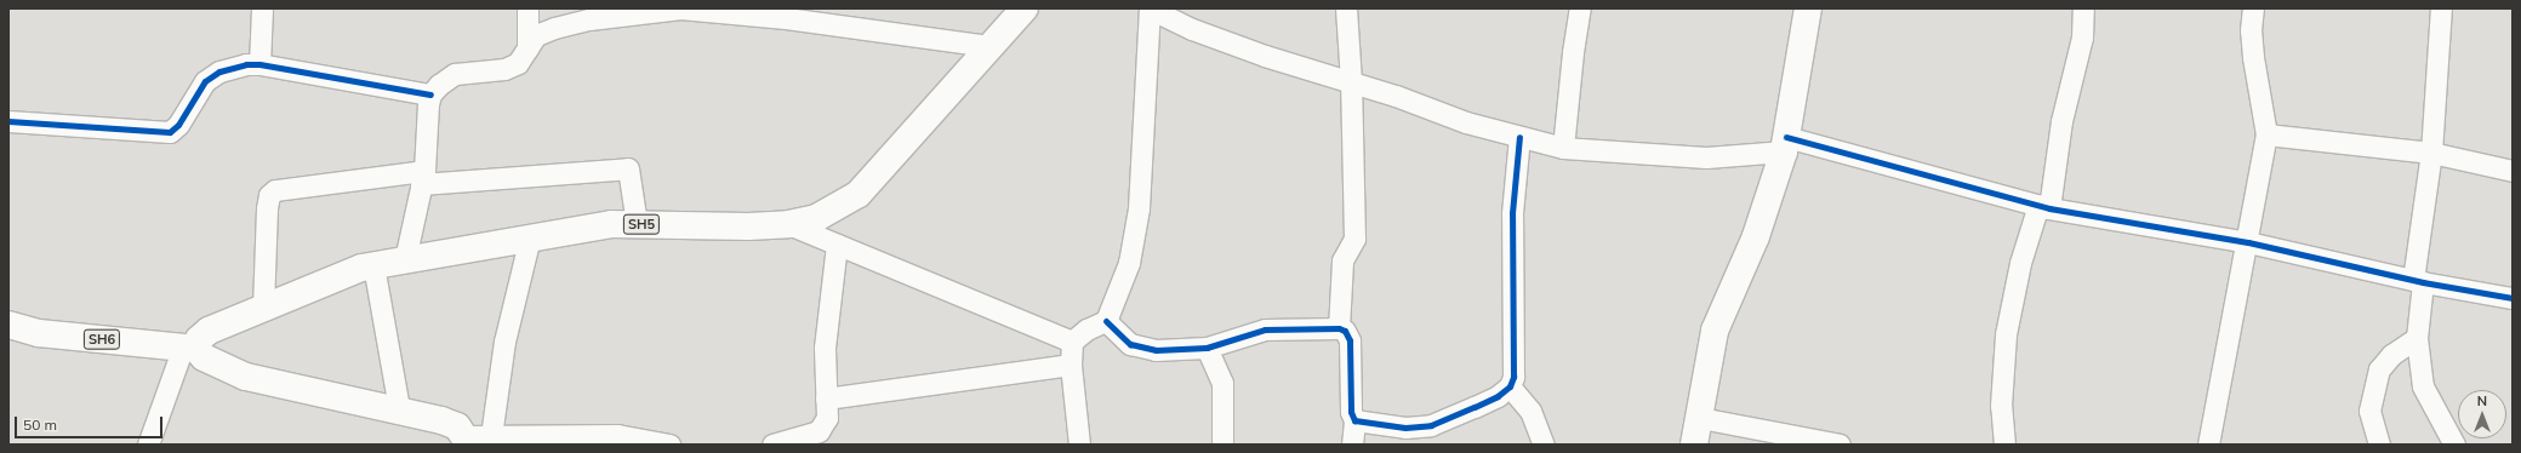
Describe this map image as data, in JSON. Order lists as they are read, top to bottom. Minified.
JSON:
{"streets":{"main road":["SH5","SH6"]},"crossings":[["SH5","SH6"]],"scale_bar":"50 m","north":"top"}
